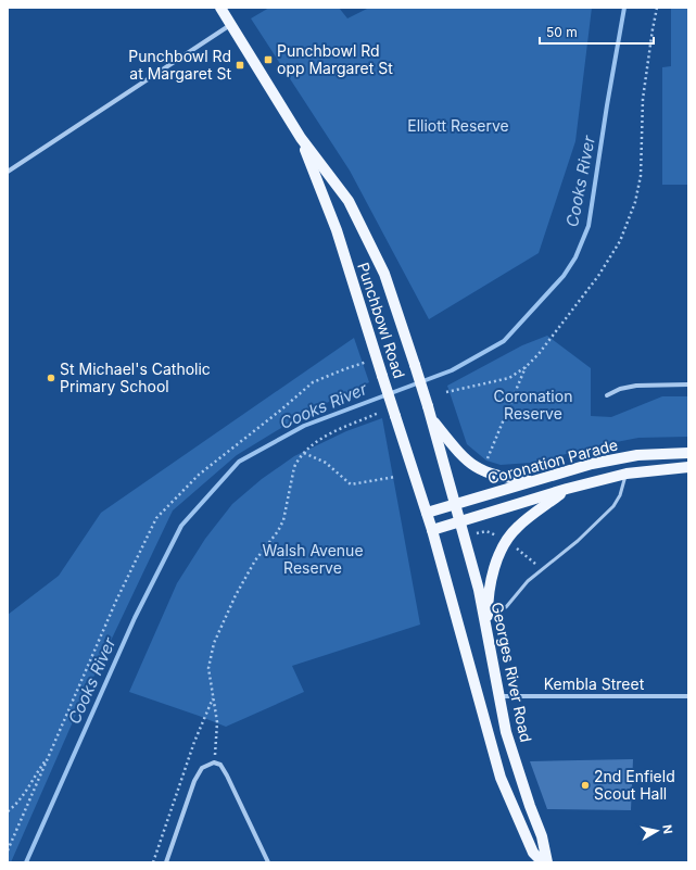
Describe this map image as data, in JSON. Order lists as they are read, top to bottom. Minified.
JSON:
{"streets":{"main road":["Punchbowl Road","Coronation Parade","Georges River Road"],"street":["Kembla Street"]},"crossings":[["Punchbowl Road","Coronation Parade"],["Punchbowl Road","Georges River Road"],["Coronation Parade","Georges River Road"],["Georges River Road","Kembla Street"]],"water":["Cooks River"],"parks":["Elliott Reserve","Coronation Reserve","Walsh Avenue Reserve"],"places":{"transit":["Punchbowl Rd opp Margaret St","Punchbowl Rd at Margaret St"],"other":["St Michael's Catholic Primary School","2nd Enfield Scout Hall"]},"scale_bar":"50 m","north":"right"}
